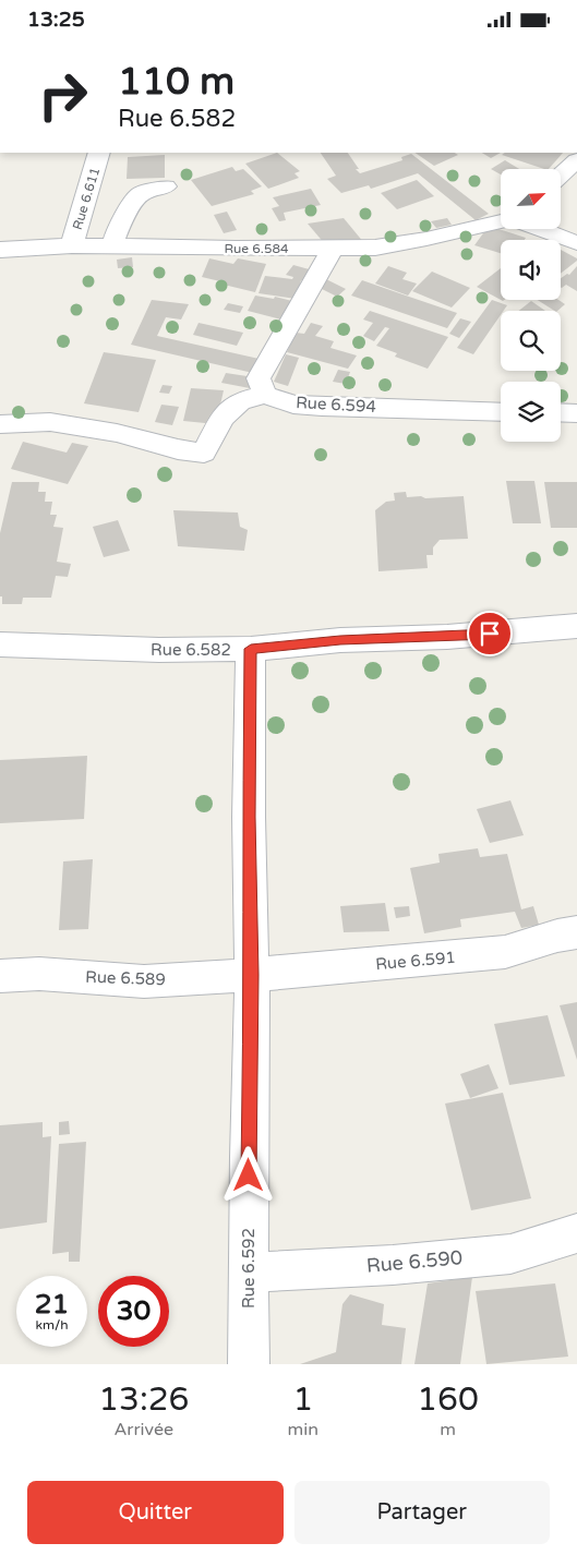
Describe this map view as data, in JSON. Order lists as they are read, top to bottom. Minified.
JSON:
{"streets":{"street":["Rue 6.611","Rue 6.584","Rue 6.594","Rue 6.582","Rue 6.591","Rue 6.589","Rue 6.590","Rue 6.592"]},"crossings":[["Rue 6.611","Rue 6.584"],["Rue 6.582","Rue 6.592"],["Rue 6.591","Rue 6.589"],["Rue 6.591","Rue 6.592"],["Rue 6.589","Rue 6.592"],["Rue 6.590","Rue 6.592"]],"north":"top right","page":{"status":"13:25","turn":["110 m","Rue 6.582"],"speed":"21 km/h","limit":"30","eta":["13:26","Arrivée","1","min","160","m"],"buttons":["Quitter","Partager"]}}
